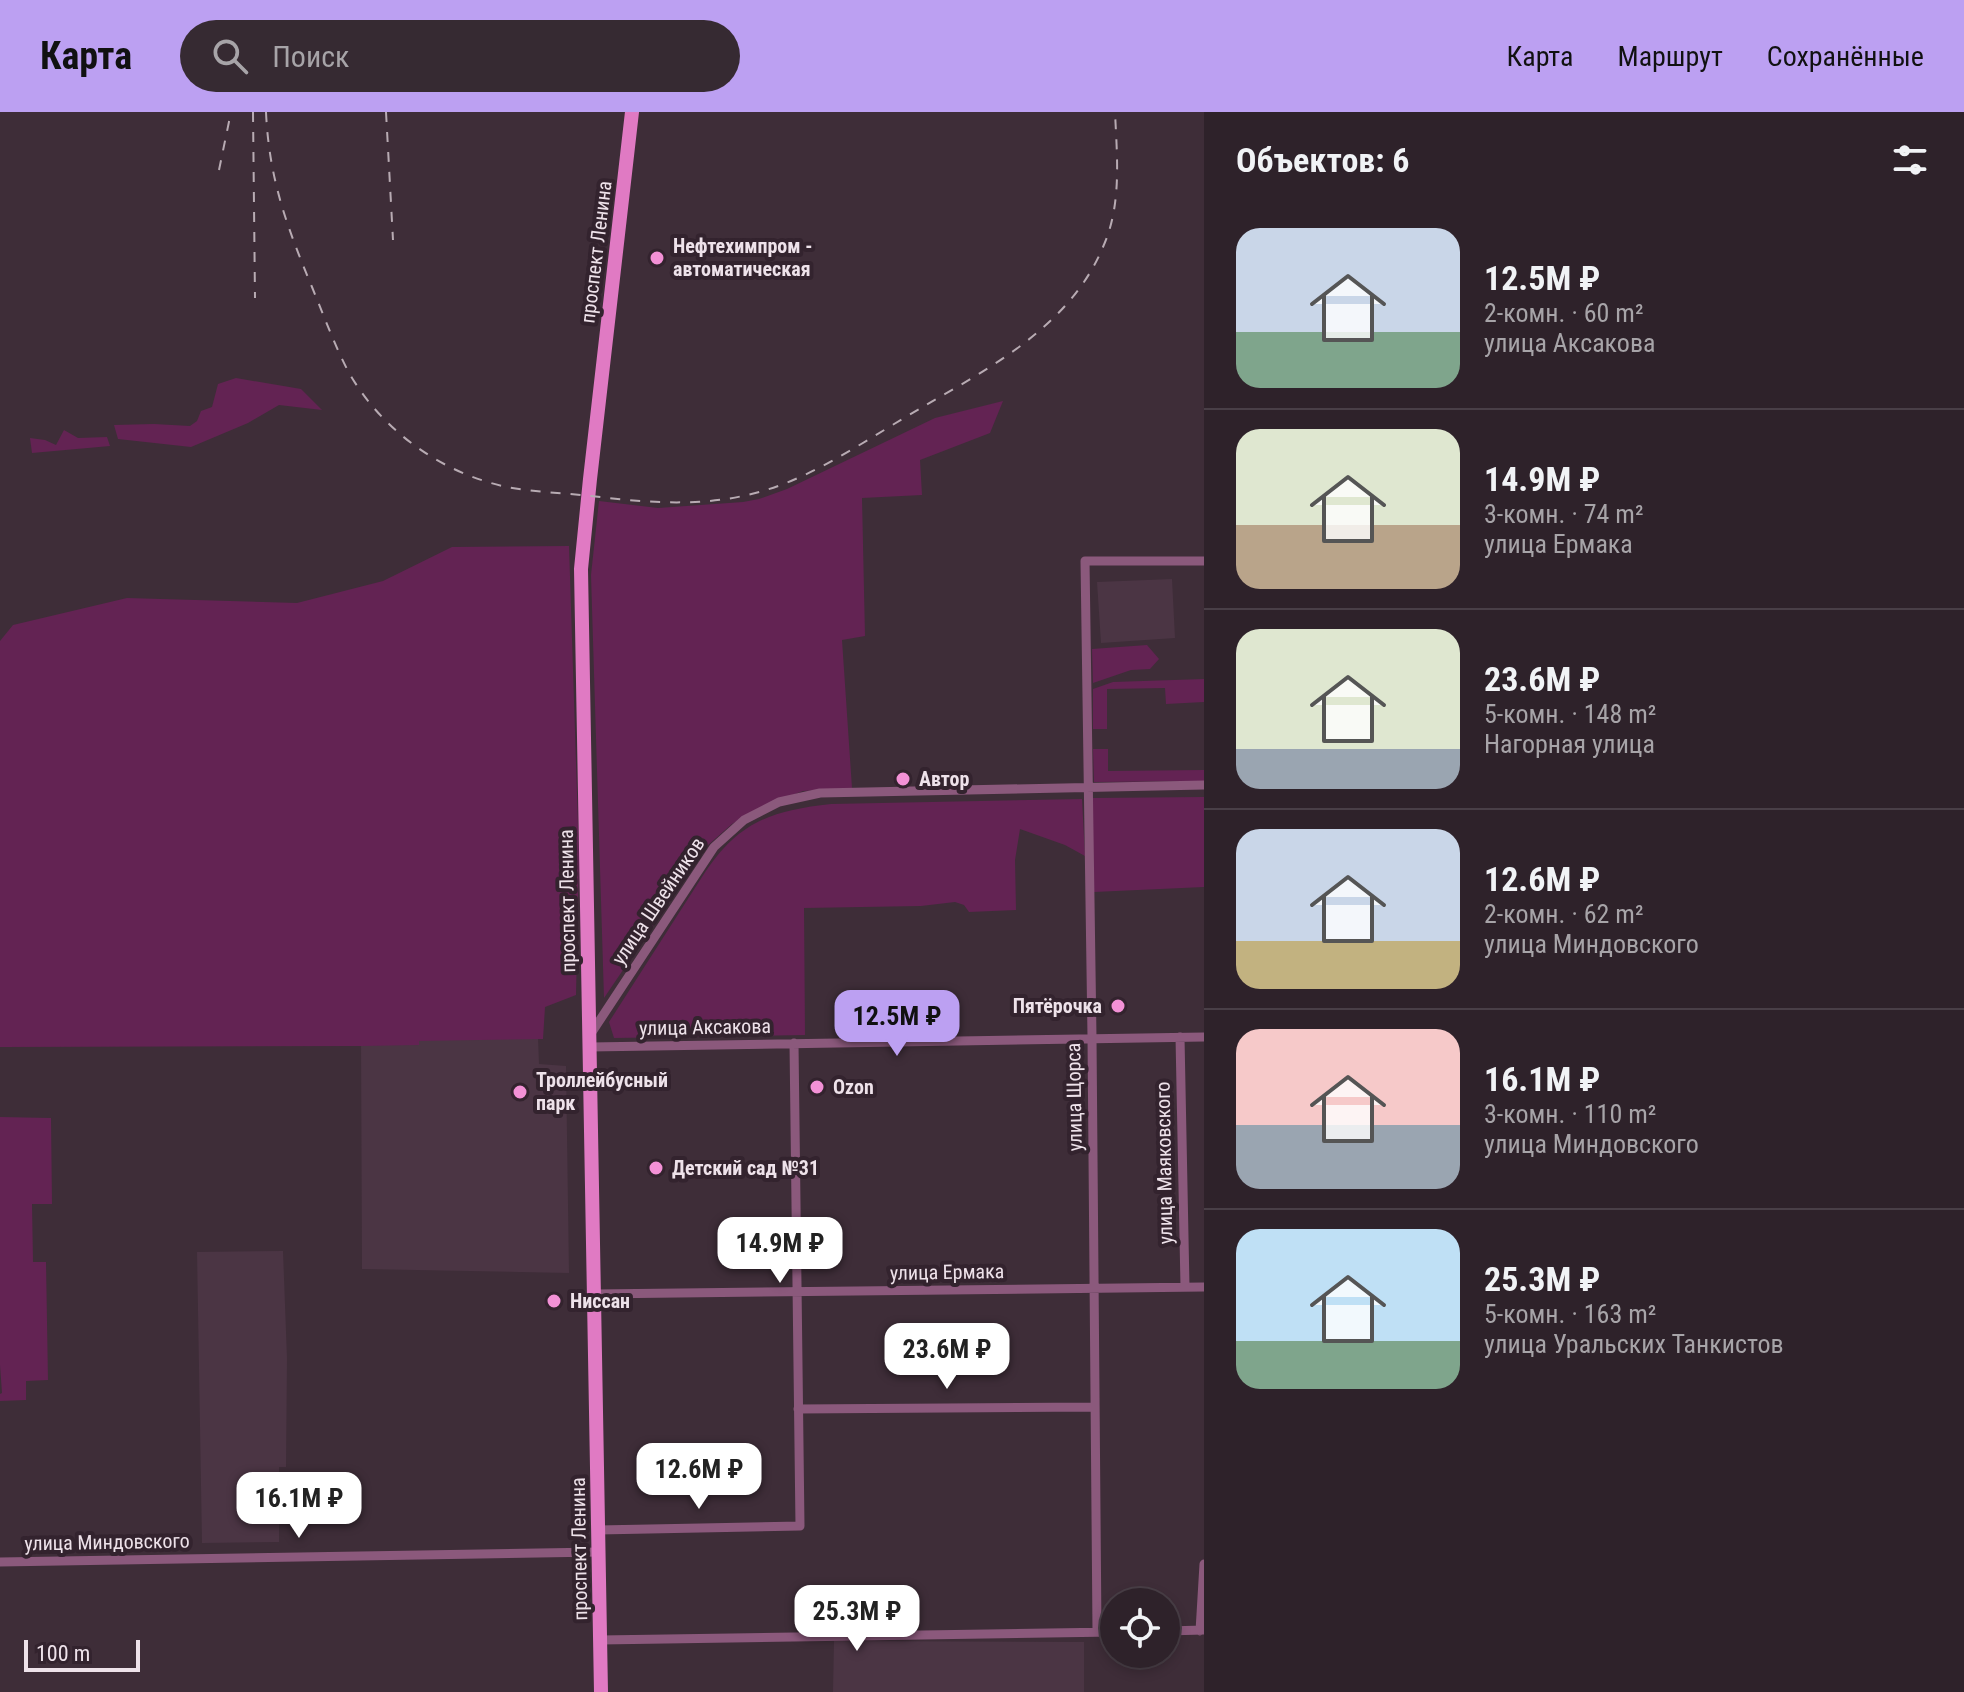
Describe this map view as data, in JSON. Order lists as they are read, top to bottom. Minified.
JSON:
{"streets":{"main road":["проспект Ленина"],"street":["улица Швейников","улица Аксакова","улица Щорса","улица Маяковского","улица Ермака","улица Миндовского"]},"crossings":[["проспект Ленина","улица Швейников"],["проспект Ленина","улица Аксакова"],["проспект Ленина","улица Ермака"],["проспект Ленина","улица Миндовского"],["улица Швейников","улица Аксакова"],["улица Швейников","улица Щорса"],["улица Аксакова","улица Щорса"],["улица Аксакова","улица Маяковского"],["улица Щорса","улица Ермака"],["улица Маяковского","улица Ермака"]],"places":["Нефтехимпром - автоматическая","Автор","Пятёрочка","Ozon","Троллейбусный парк","Детский сад №31","Ниссан"],"scale_bar":"100 m","page":{"header":"Карта","search":"Поиск","nav":["Карта","Маршрут","Сохранённые"],"heading":"Объектов: 6","list":[{"name":"12.5M ₽","note":"2-комн. · 60 m² · улица Аксакова"},{"name":"14.9M ₽","note":"3-комн. · 74 m² · улица Ермака"},{"name":"23.6M ₽","note":"5-комн. · 148 m² · Нагорная улица"},{"name":"12.6M ₽","note":"2-комн. · 62 m² · улица Миндовского"},{"name":"16.1M ₽","note":"3-комн. · 110 m² · улица Миндовского"},{"name":"25.3M ₽","note":"5-комн. · 163 m² · улица Уральских Танкистов"}],"price":["12.5M ₽","14.9M ₽","23.6M ₽","12.6M ₽","16.1M ₽","25.3M ₽"],"scale":"100 m"}}
